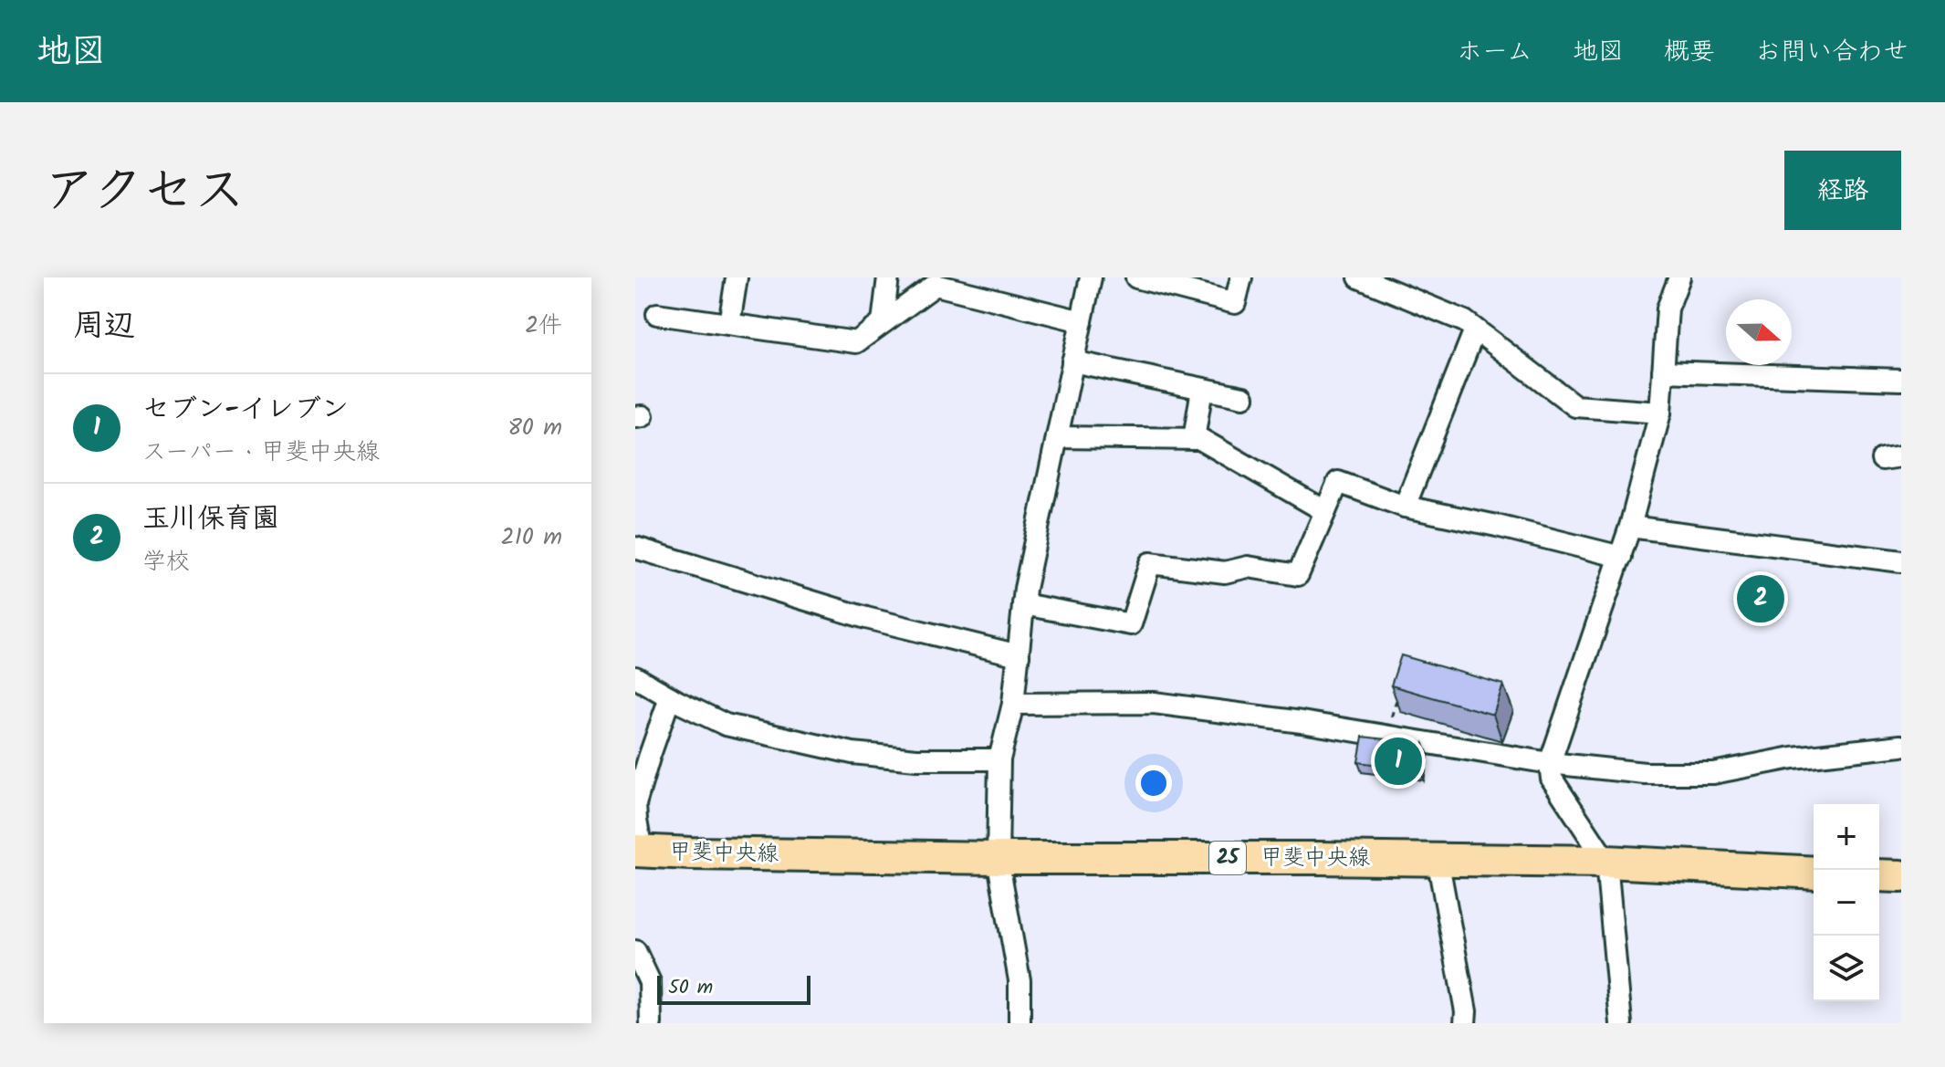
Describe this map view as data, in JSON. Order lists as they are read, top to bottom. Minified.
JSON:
{"streets":{"main road":["甲斐中央線","25"]},"scale_bar":"50 m","north":"right","page":{"header":"地図","nav":["ホーム","地図","概要","お問い合わせ"],"title":"アクセス","buttons":"経路","heading":["周辺","2件"],"list":[{"mark":"1","name":"セブン-イレブン","note":"スーパー · 甲斐中央線","value":"80 m"},{"mark":"2","name":"玉川保育園","note":"学校","value":"210 m"}],"pins":["2","1"],"map_buttons":["+","−"],"scale":"50 m"}}
